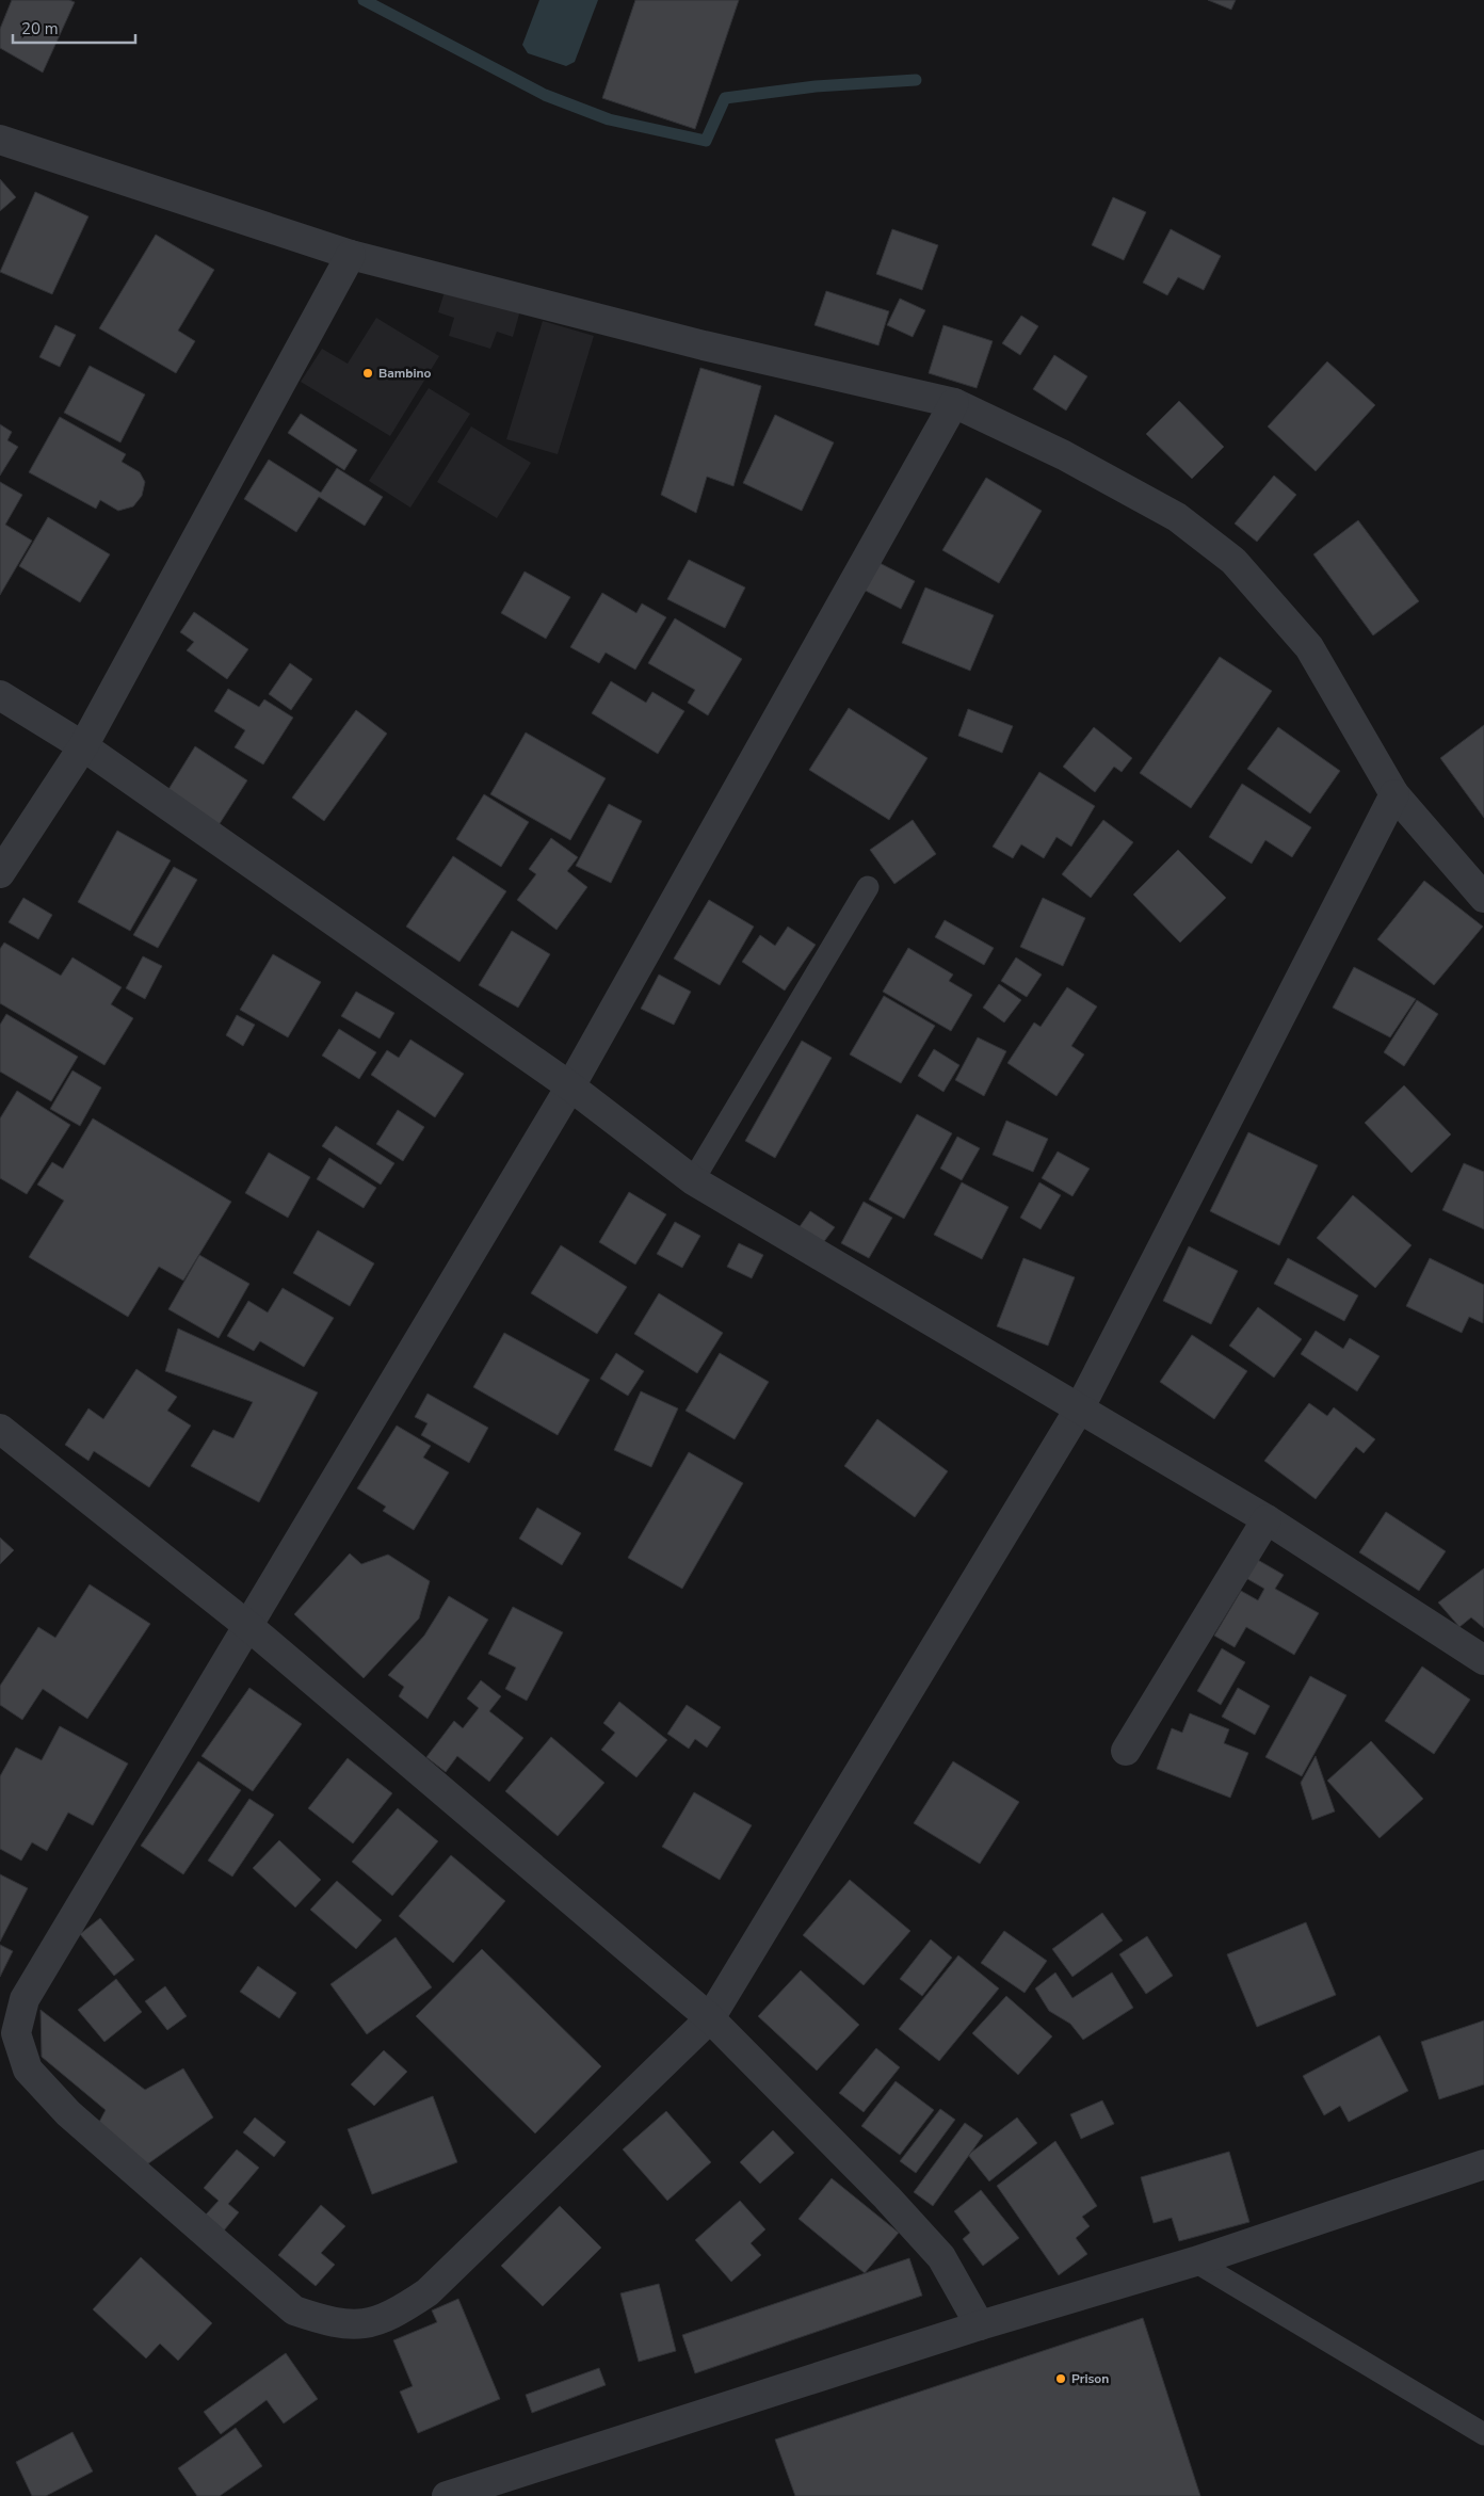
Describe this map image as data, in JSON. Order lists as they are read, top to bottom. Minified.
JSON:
{"places":["Bambino","Prison"],"scale_bar":"20 m"}
